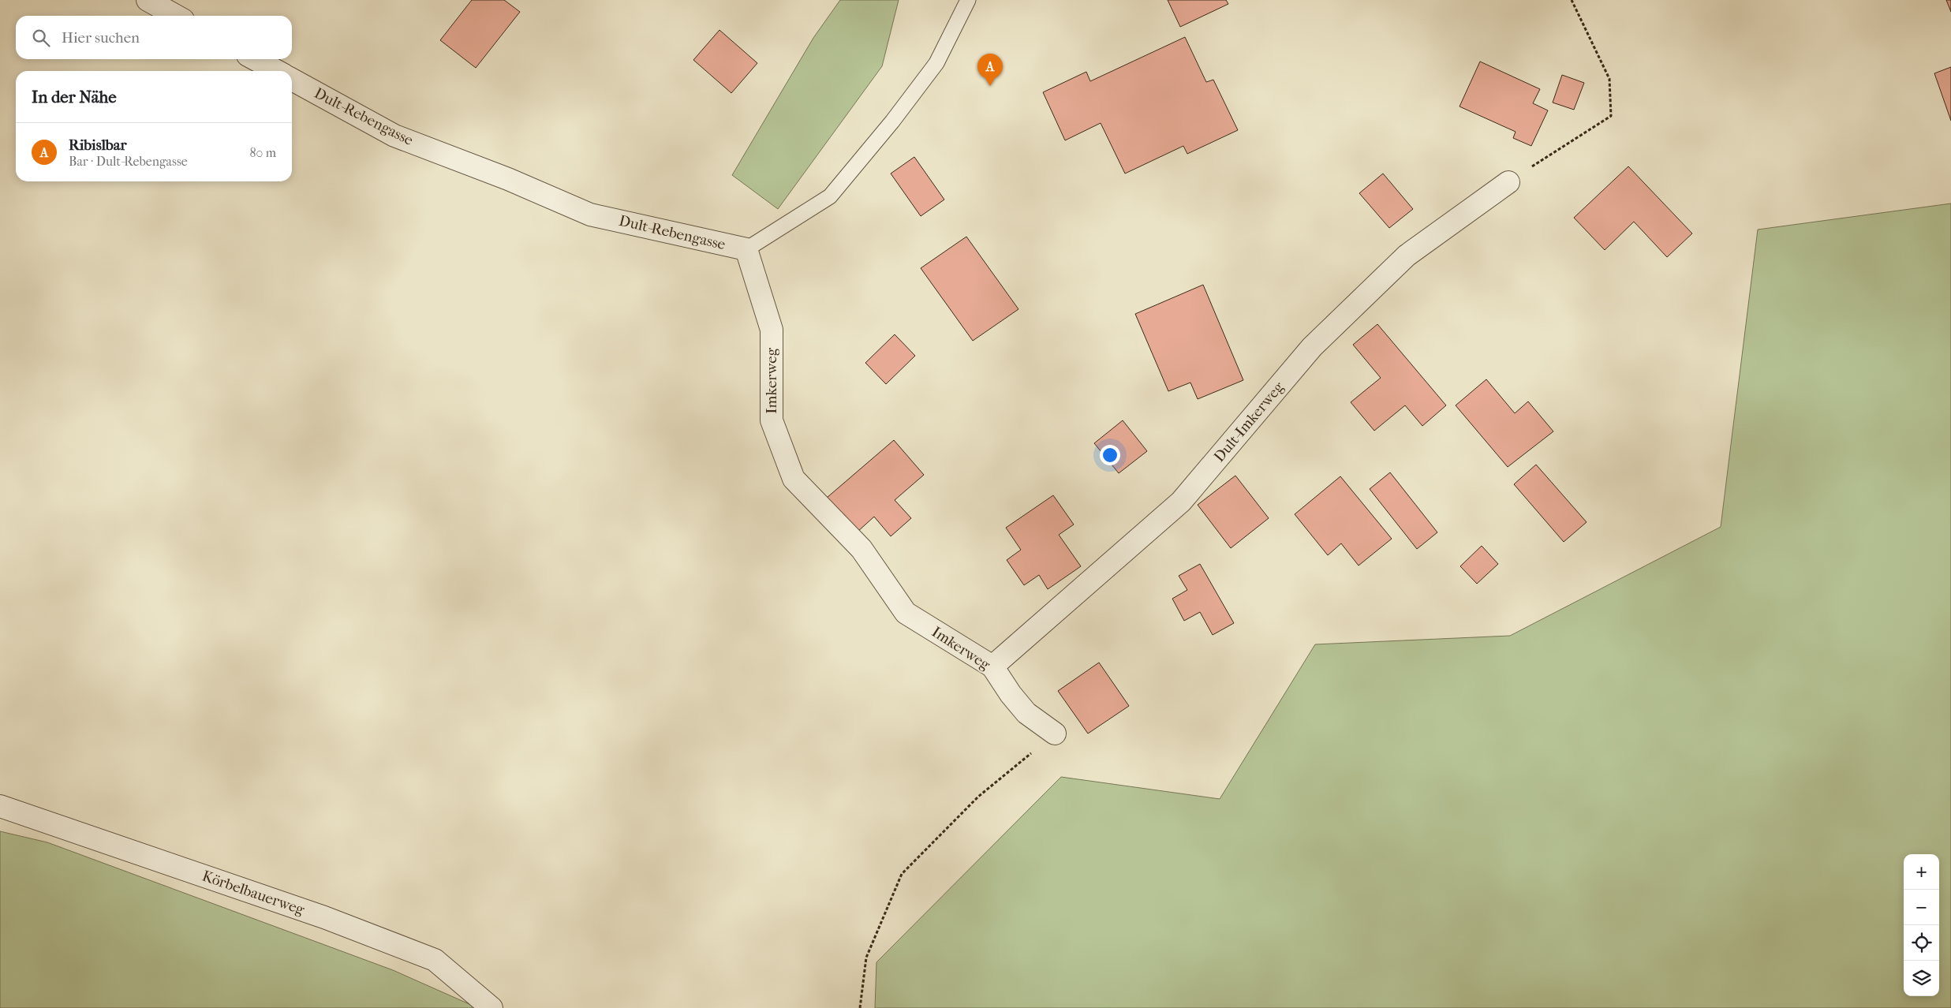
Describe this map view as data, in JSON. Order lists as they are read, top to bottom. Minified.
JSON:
{"streets":{"street":["Dult-Rebengasse","Imkerweg","Dult-Imkerweg","Körbelbauerweg"]},"crossings":[["Dult-Rebengasse","Imkerweg"],["Imkerweg","Dult-Imkerweg"]],"page":{"search":"Hier suchen","pins":"A","heading":"In der Nähe","list":[{"mark":"A","name":"Ribislbar","note":"Bar · Dult-Rebengasse","value":"80 m"}],"map_buttons":["+","−"]}}
